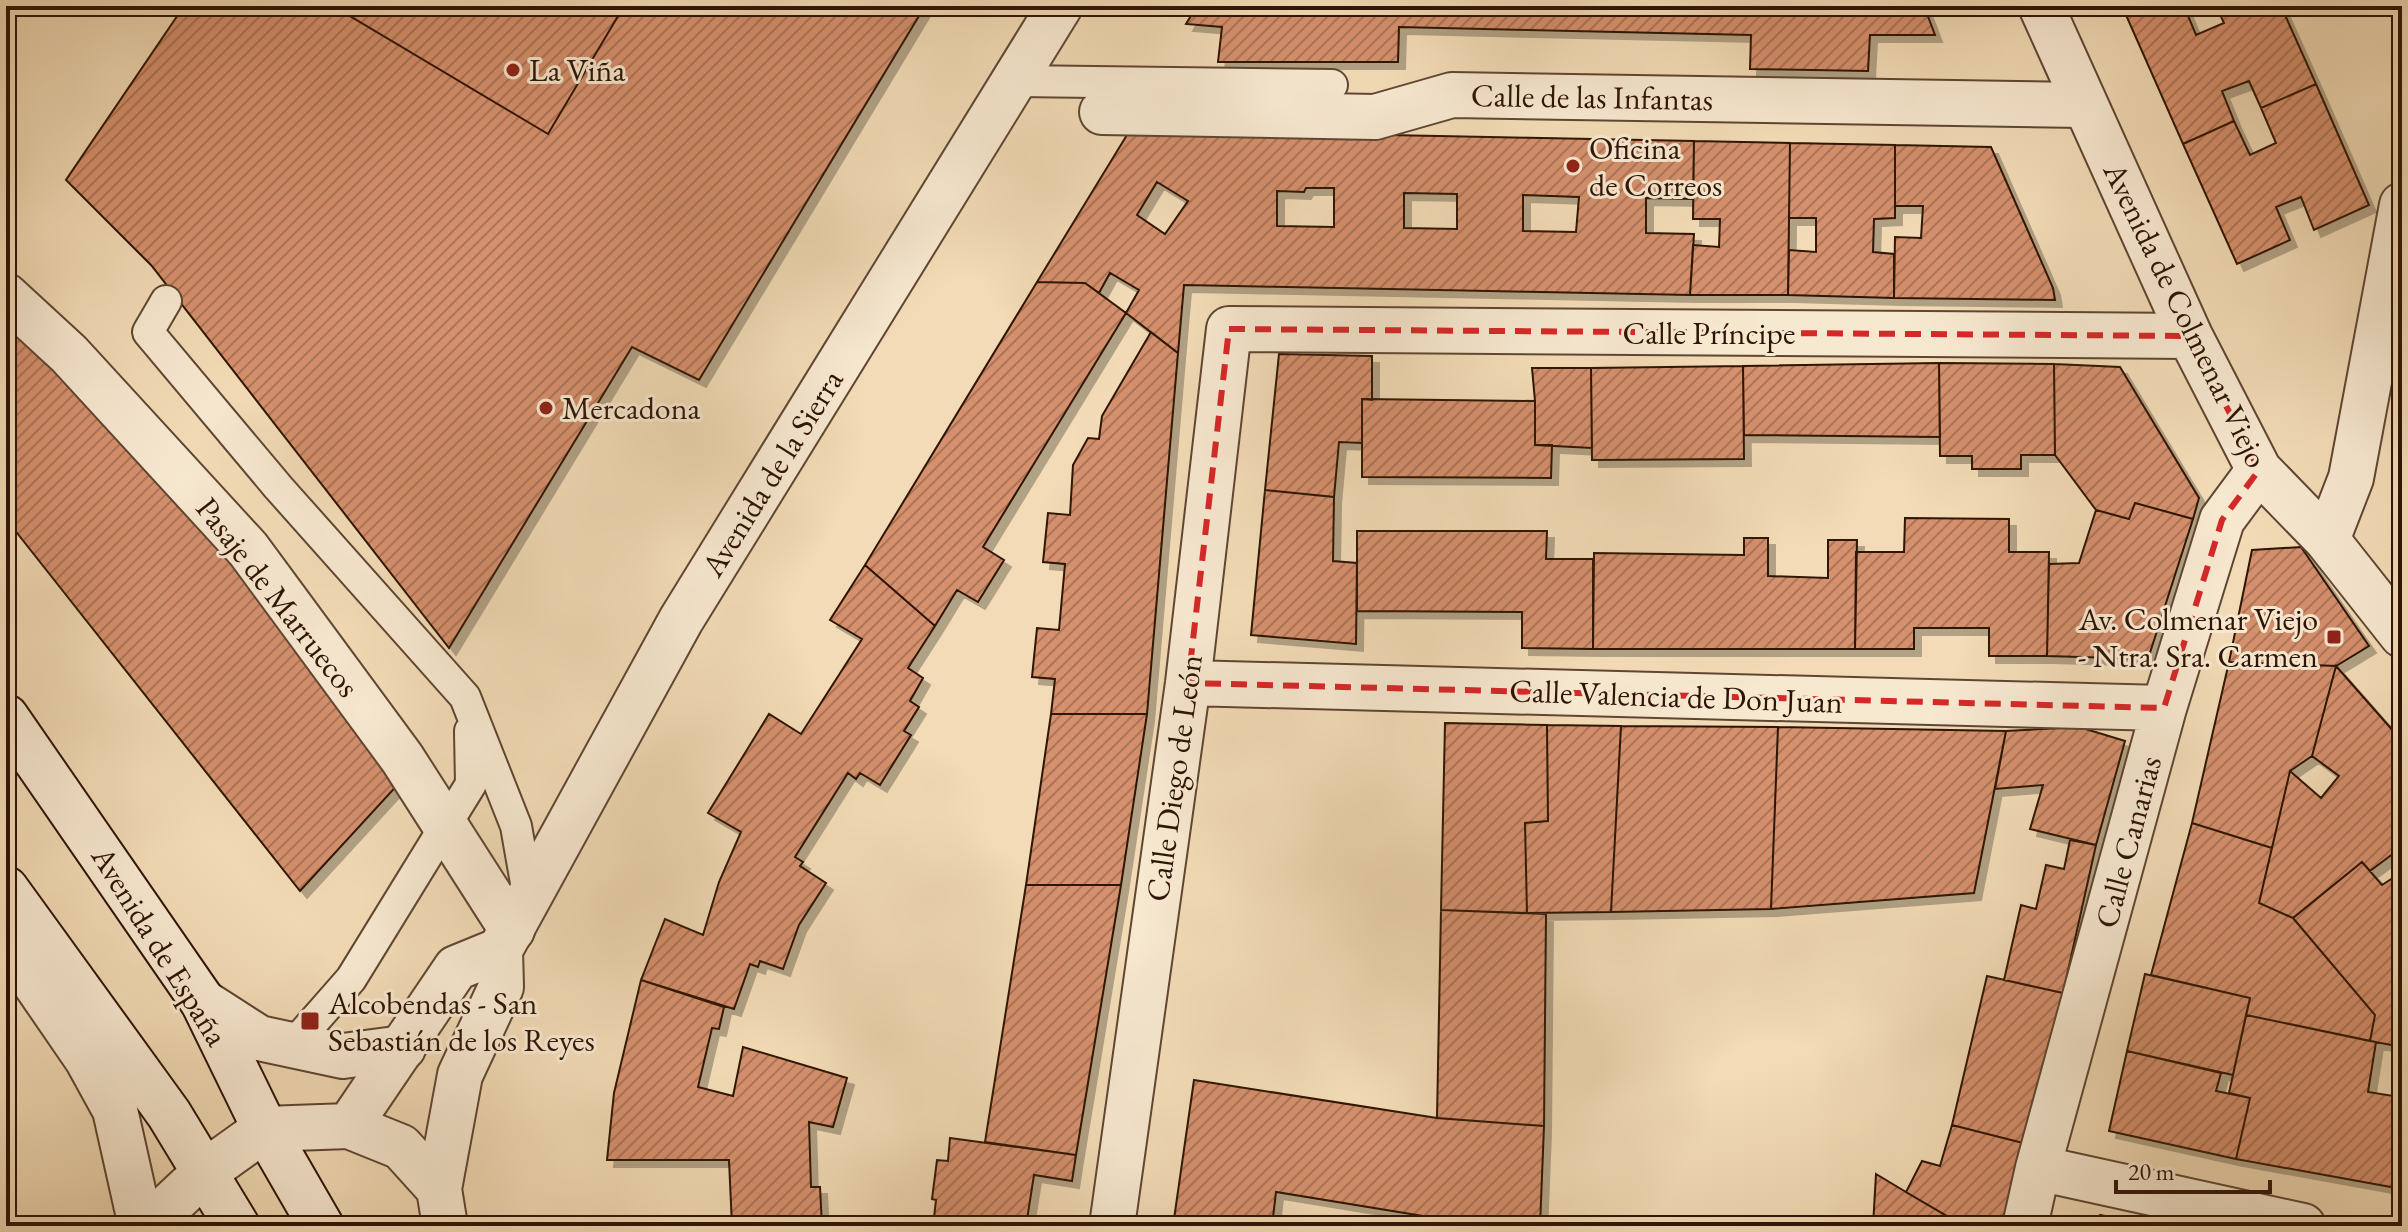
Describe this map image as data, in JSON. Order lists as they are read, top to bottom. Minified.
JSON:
{"streets":{"street":["Calle de las Infantas","Avenida de Colmenar Viejo","Calle Príncipe","Avenida de la Sierra","Pasaje de Marruecos","Calle Valencia de Don Juan","Calle Diego de León","Calle Canarias","Avenida de España"]},"crossings":[["Calle de las Infantas","Avenida de Colmenar Viejo"],["Avenida de Colmenar Viejo","Calle Príncipe"],["Avenida de Colmenar Viejo","Calle Canarias"],["Calle Príncipe","Calle Diego de León"],["Avenida de la Sierra","Pasaje de Marruecos"],["Calle Valencia de Don Juan","Calle Diego de León"],["Calle Valencia de Don Juan","Calle Canarias"]],"places":{"other":["La Viña","Oficina de Correos","Mercadona"],"transit":["Av. Colmenar Viejo - Ntra. Sra. Carmen","Alcobendas - San Sebastián de los Reyes"]},"scale_bar":"20 m"}
